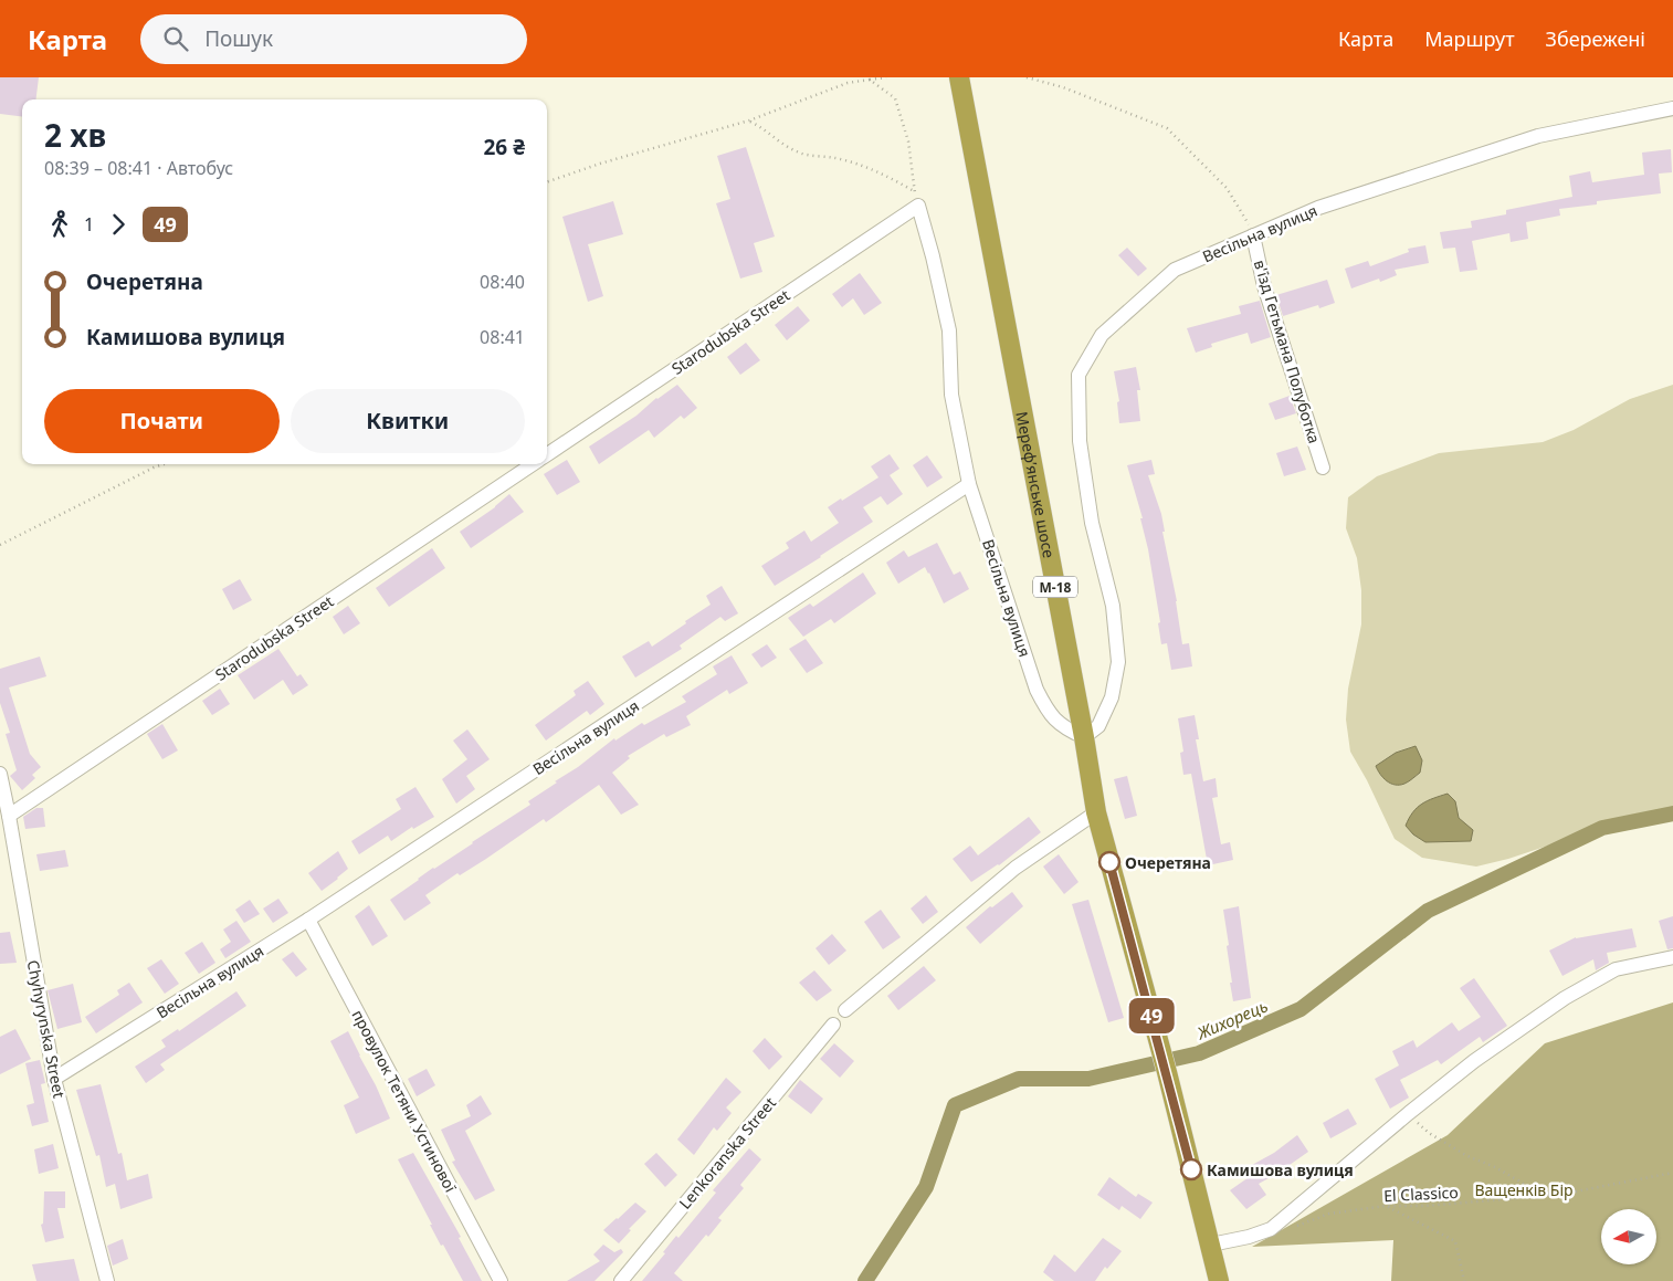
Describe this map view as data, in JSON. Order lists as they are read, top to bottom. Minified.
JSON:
{"streets":{"highway":["Мереф’янське шосе","М-18"],"street":["Весільна вулиця","Starodubska Street","в'їзд Гетьмана Полуботка","Chyhyrynska Street","провулок Тетяни Устинової","Lenkoranska Street"],"path":["El Classico"]},"crossings":[["Весільна вулиця","в'їзд Гетьмана Полуботка"],["Весільна вулиця","Мереф’янське шосе"],["Весільна вулиця","Chyhyrynska Street"],["Весільна вулиця","провулок Тетяни Устинової"],["Starodubska Street","Chyhyrynska Street"],["Мереф’янське шосе","М-18"]],"water":["Жихорець"],"parks":["Ващенків Бір"],"places":["Очеретяна","Камишова вулиця"],"lines":["bus line 49"],"north":"left","page":{"header":"Карта","search":"Пошук","nav":["Карта","Маршрут","Збережені"],"on_map":"49","heading":["2 хв","08:39 – 08:41 · Автобус","26 ₴"],"legs":["1","49"],"list":[{"name":"Очеретяна","value":"08:40"},{"name":"Камишова вулиця","value":"08:41"}],"buttons":["Почати","Квитки"]}}
